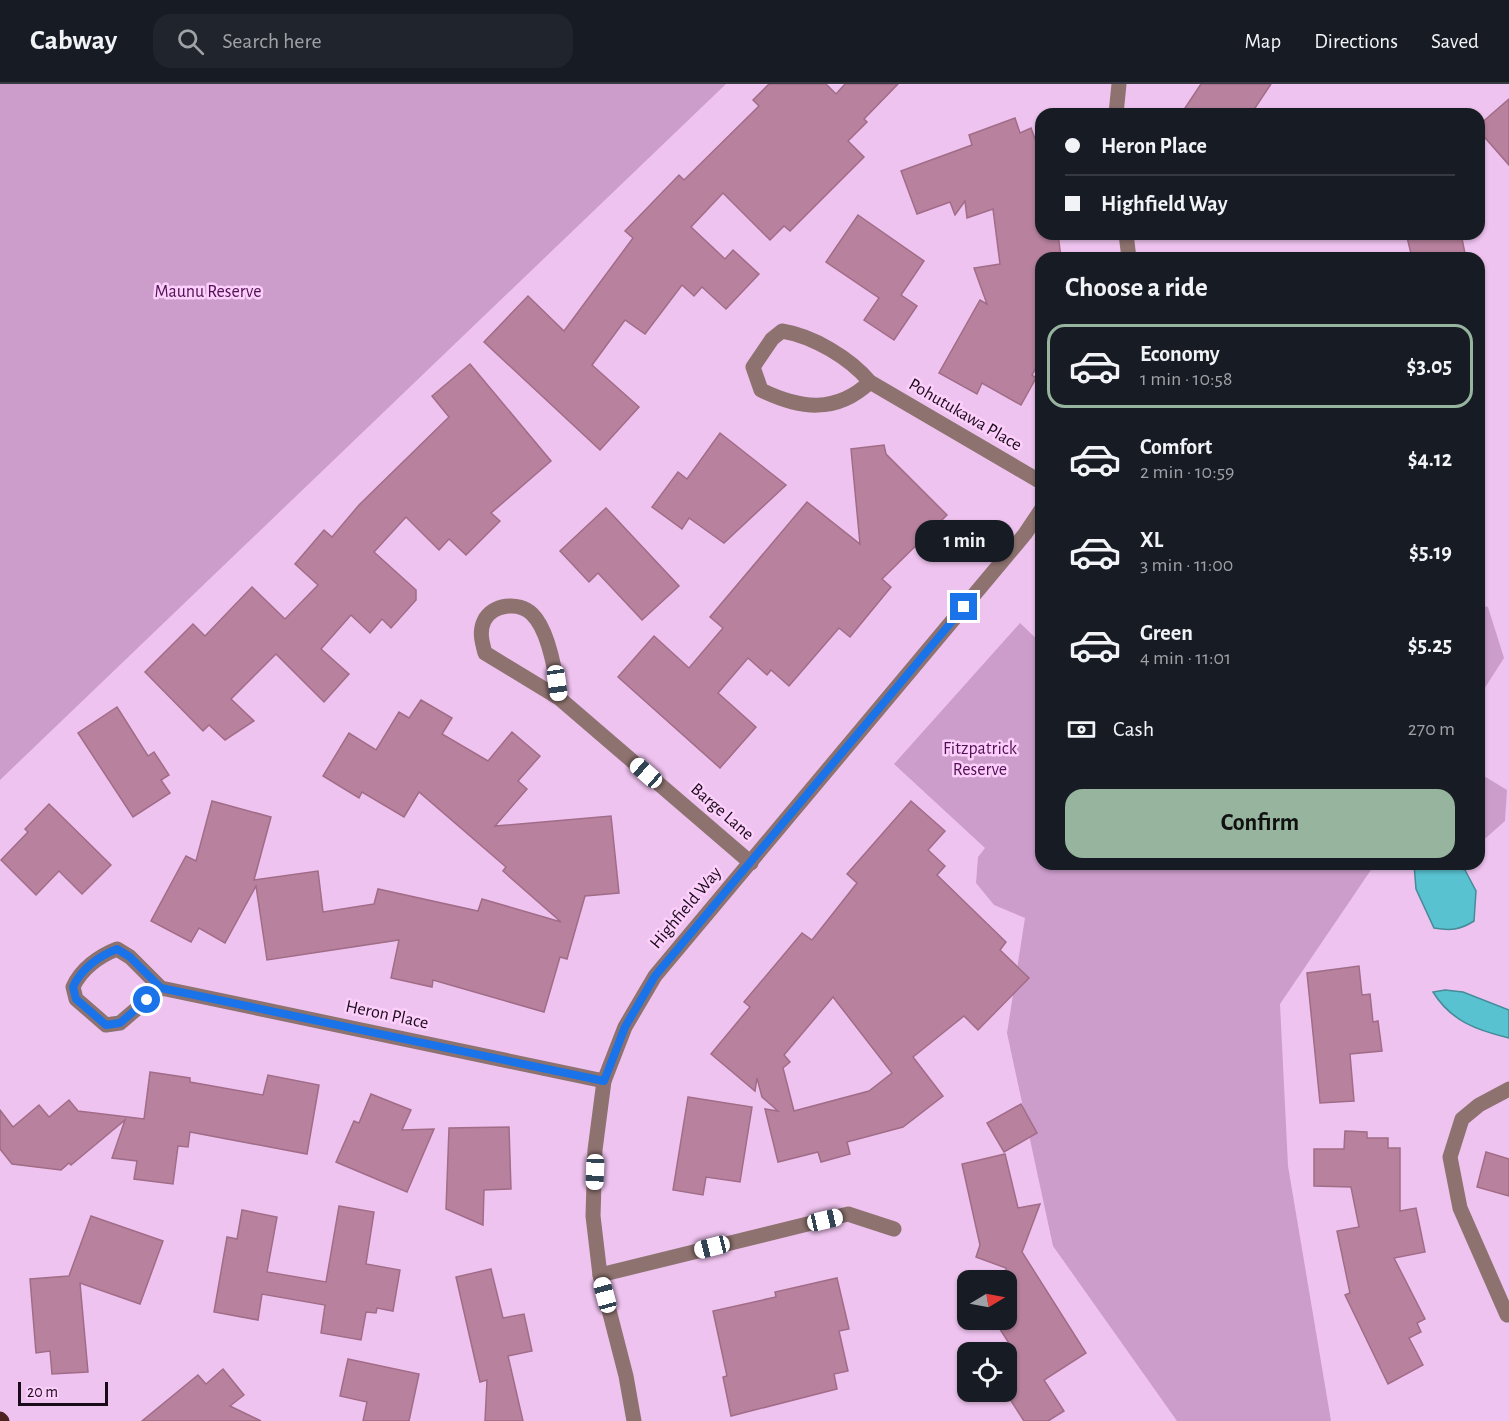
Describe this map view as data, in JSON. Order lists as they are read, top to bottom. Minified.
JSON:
{"streets":{"street":["Pohutukawa Place","Barge Lane","Highfield Way","Heron Place"]},"crossings":[["Barge Lane","Highfield Way"],["Highfield Way","Heron Place"]],"parks":["Maunu Reserve","Fitzpatrick Reserve"],"scale_bar":"20 m","north":"right","page":{"header":"Cabway","search":"Search here","nav":["Map","Directions","Saved"],"banner":["Heron Place","Highfield Way"],"heading":"Choose a ride","list":[{"name":"Economy","note":"1 min · 10:58","value":"$3.05"},{"name":"Comfort","note":"2 min · 10:59","value":"$4.12"},{"name":"XL","note":"3 min · 11:00","value":"$5.19"},{"name":"Green","note":"4 min · 11:01","value":"$5.25"}],"bubble":"1 min","pay":["Cash","270 m"],"buttons":"Confirm","scale":"20 m"}}
